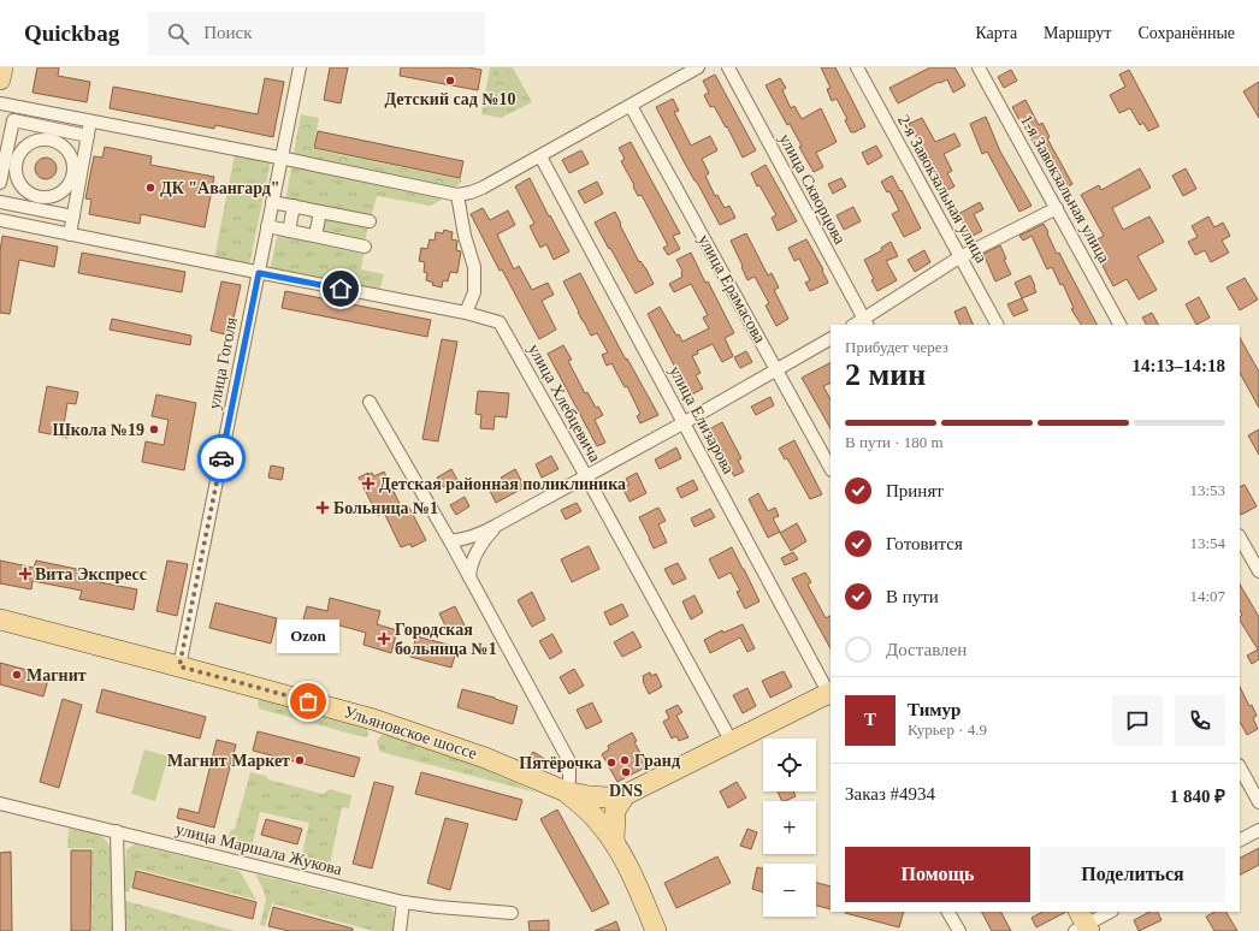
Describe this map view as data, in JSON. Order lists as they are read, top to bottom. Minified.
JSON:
{"streets":{"main road":["Ульяновское шоссе"],"street":["улица Скворцова","2-я Завокзальная улица","1-я Завокзальная улица","улица Ерамасова","улица Гоголя","улица Хлебцевича","улица Елизарова","улица Маршала Жукова"]},"crossings":[["улица Гоголя","улица Хлебцевича"],["улица Гоголя","Ульяновское шоссе"]],"places":{"other":["Детский сад №10","ДК \"Авангард\"","Школа №19","Магнит","Ozon","Магнит Маркет","Гранд","Пятёрочка","DNS"],"health":["Детская районная поликлиника","Больница №1","Вита Экспресс","Городская больница №1"]},"page":{"header":"Quickbag","search":"Поиск","nav":["Карта","Маршрут","Сохранённые"],"heading":["2 мин","Прибудет через","14:13–14:18"],"panel":["Тимур","Курьер · 4.9","Заказ #4934","1 840 ₽"],"bar":"В пути · 180 m","list":[["Принят","13:53"],["Готовится","13:54"],["В пути","14:07"],"Доставлен"],"bubble":"Ozon","round":"Т","map_buttons":["+","−"],"buttons":["Помощь","Поделиться"]}}
